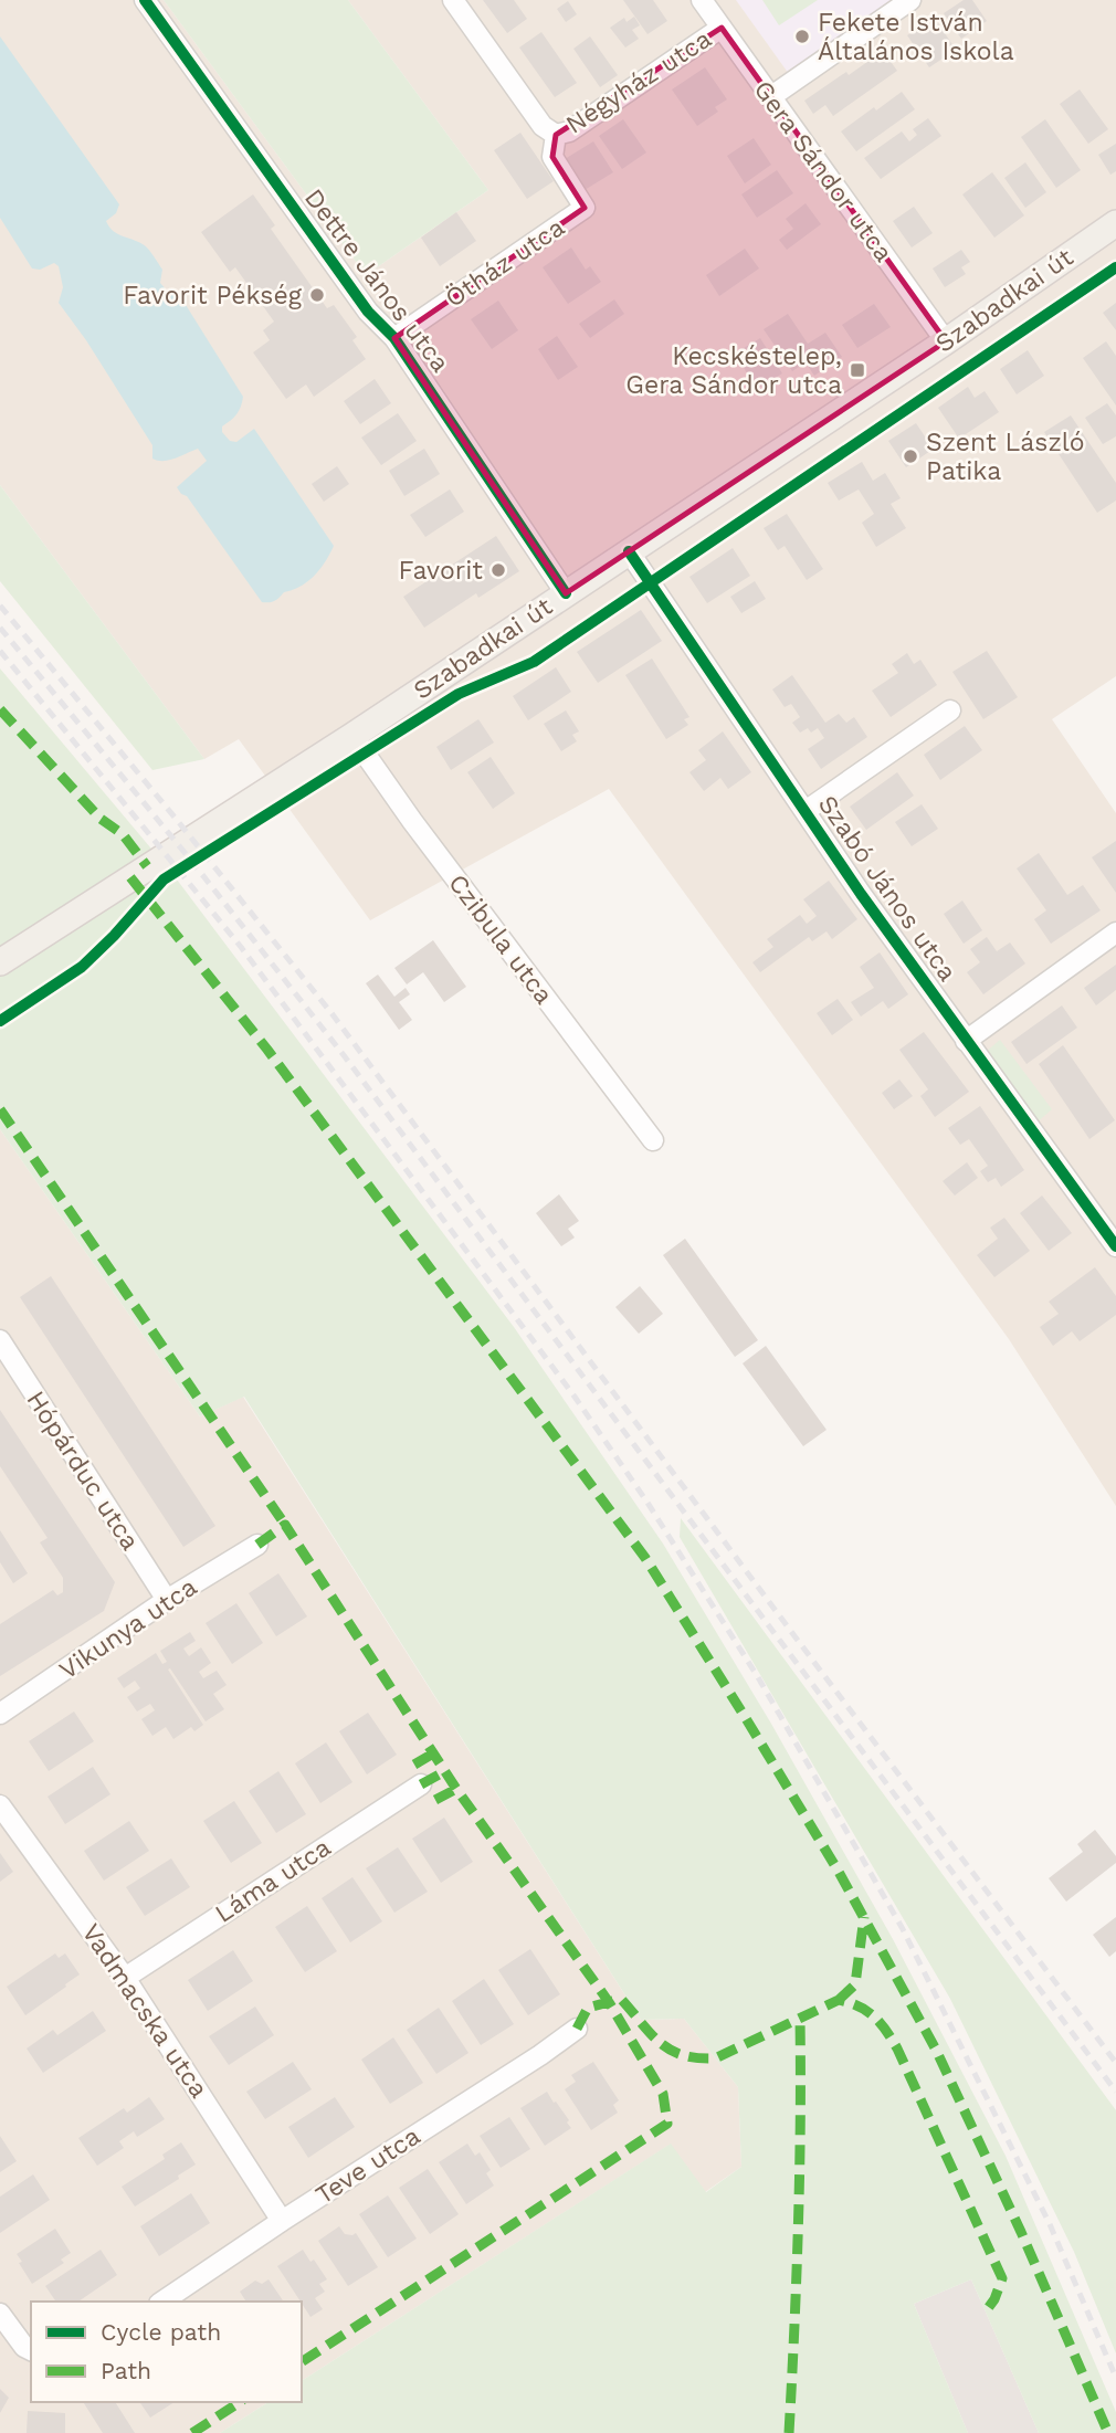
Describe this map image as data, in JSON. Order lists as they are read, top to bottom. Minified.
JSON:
{"streets":{"main road":["Szabadkai út"],"street":["Négyház utca","Gera Sándor utca","Ötház utca","Dettre János utca","Szabó János utca","Czibula utca","Hópárduc utca","Vikunya utca","Láma utca","Vadmacska utca","Teve utca"]},"crossings":[["Négyház utca","Gera Sándor utca"],["Négyház utca","Ötház utca"],["Gera Sándor utca","Szabadkai út"],["Ötház utca","Dettre János utca"],["Dettre János utca","Szabadkai út"],["Szabadkai út","Szabó János utca"],["Szabadkai út","Czibula utca"],["Hópárduc utca","Vikunya utca"],["Láma utca","Vadmacska utca"],["Vadmacska utca","Teve utca"]],"places":{"other":["Fekete István Általános Iskola","Favorit Pékség","Szent László Patika","Favorit"],"transit":["Kecskéstelep, Gera Sándor utca"]},"legend":["Cycle path","Path"]}
